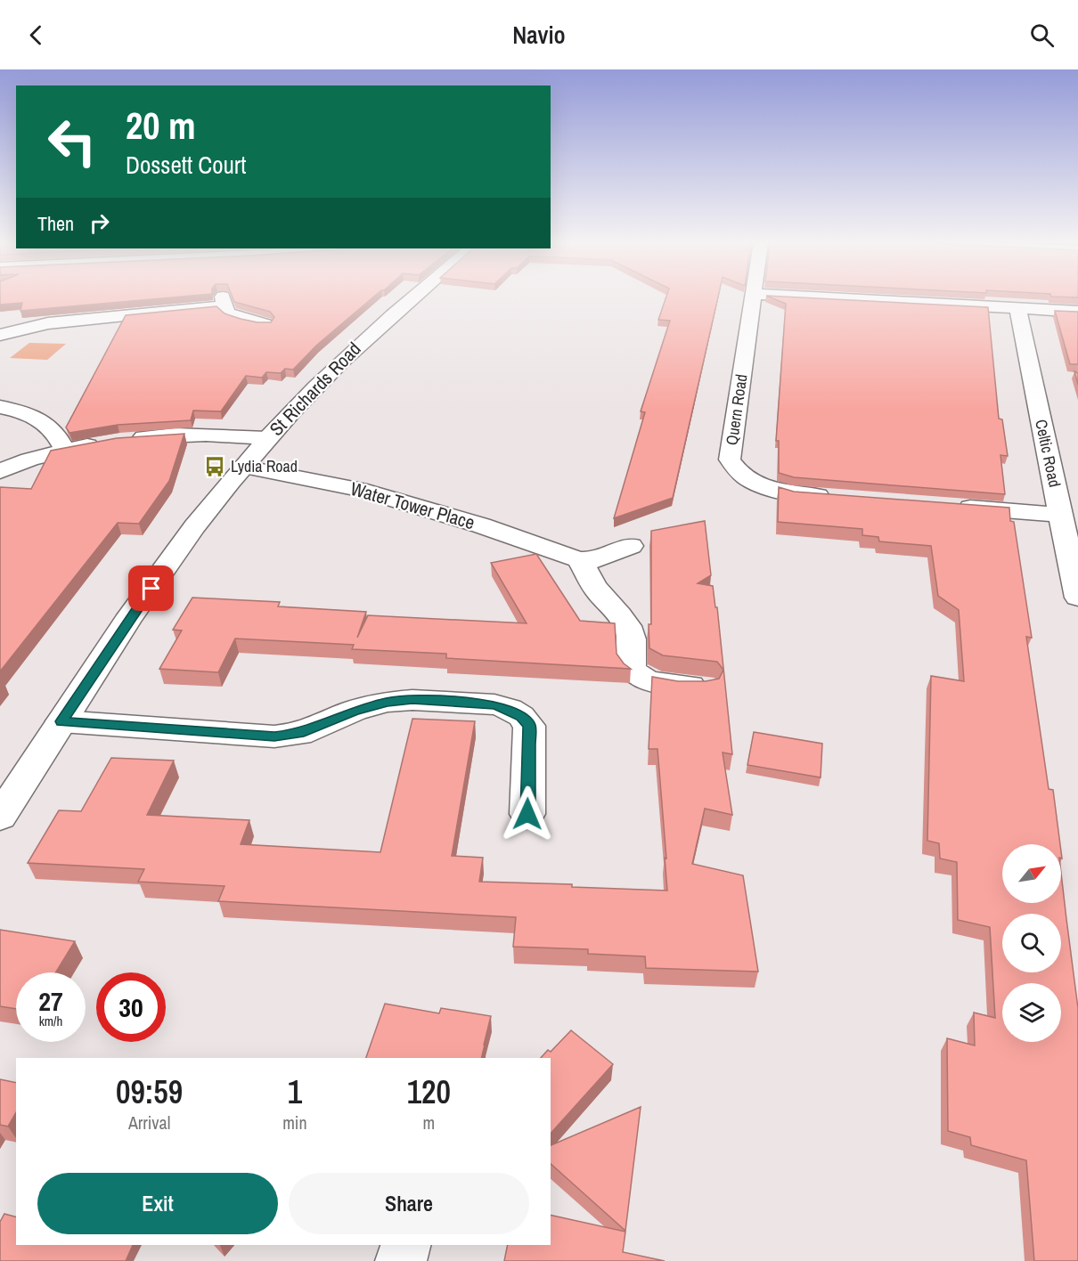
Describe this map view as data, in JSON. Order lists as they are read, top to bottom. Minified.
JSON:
{"streets":{"street":["St Richards Road","Quern Road","Celtic Road","Water Tower Place"]},"crossings":[["St Richards Road","Water Tower Place"]],"places":{"bus stop":["Lydia Road"]},"north":"top right","page":{"header":"Navio","turn":["20 m","Dossett Court"],"then":"Then","speed":"27 km/h","limit":"30","eta":["09:59","Arrival","1","min","120","m"],"buttons":["Exit","Share"]}}
